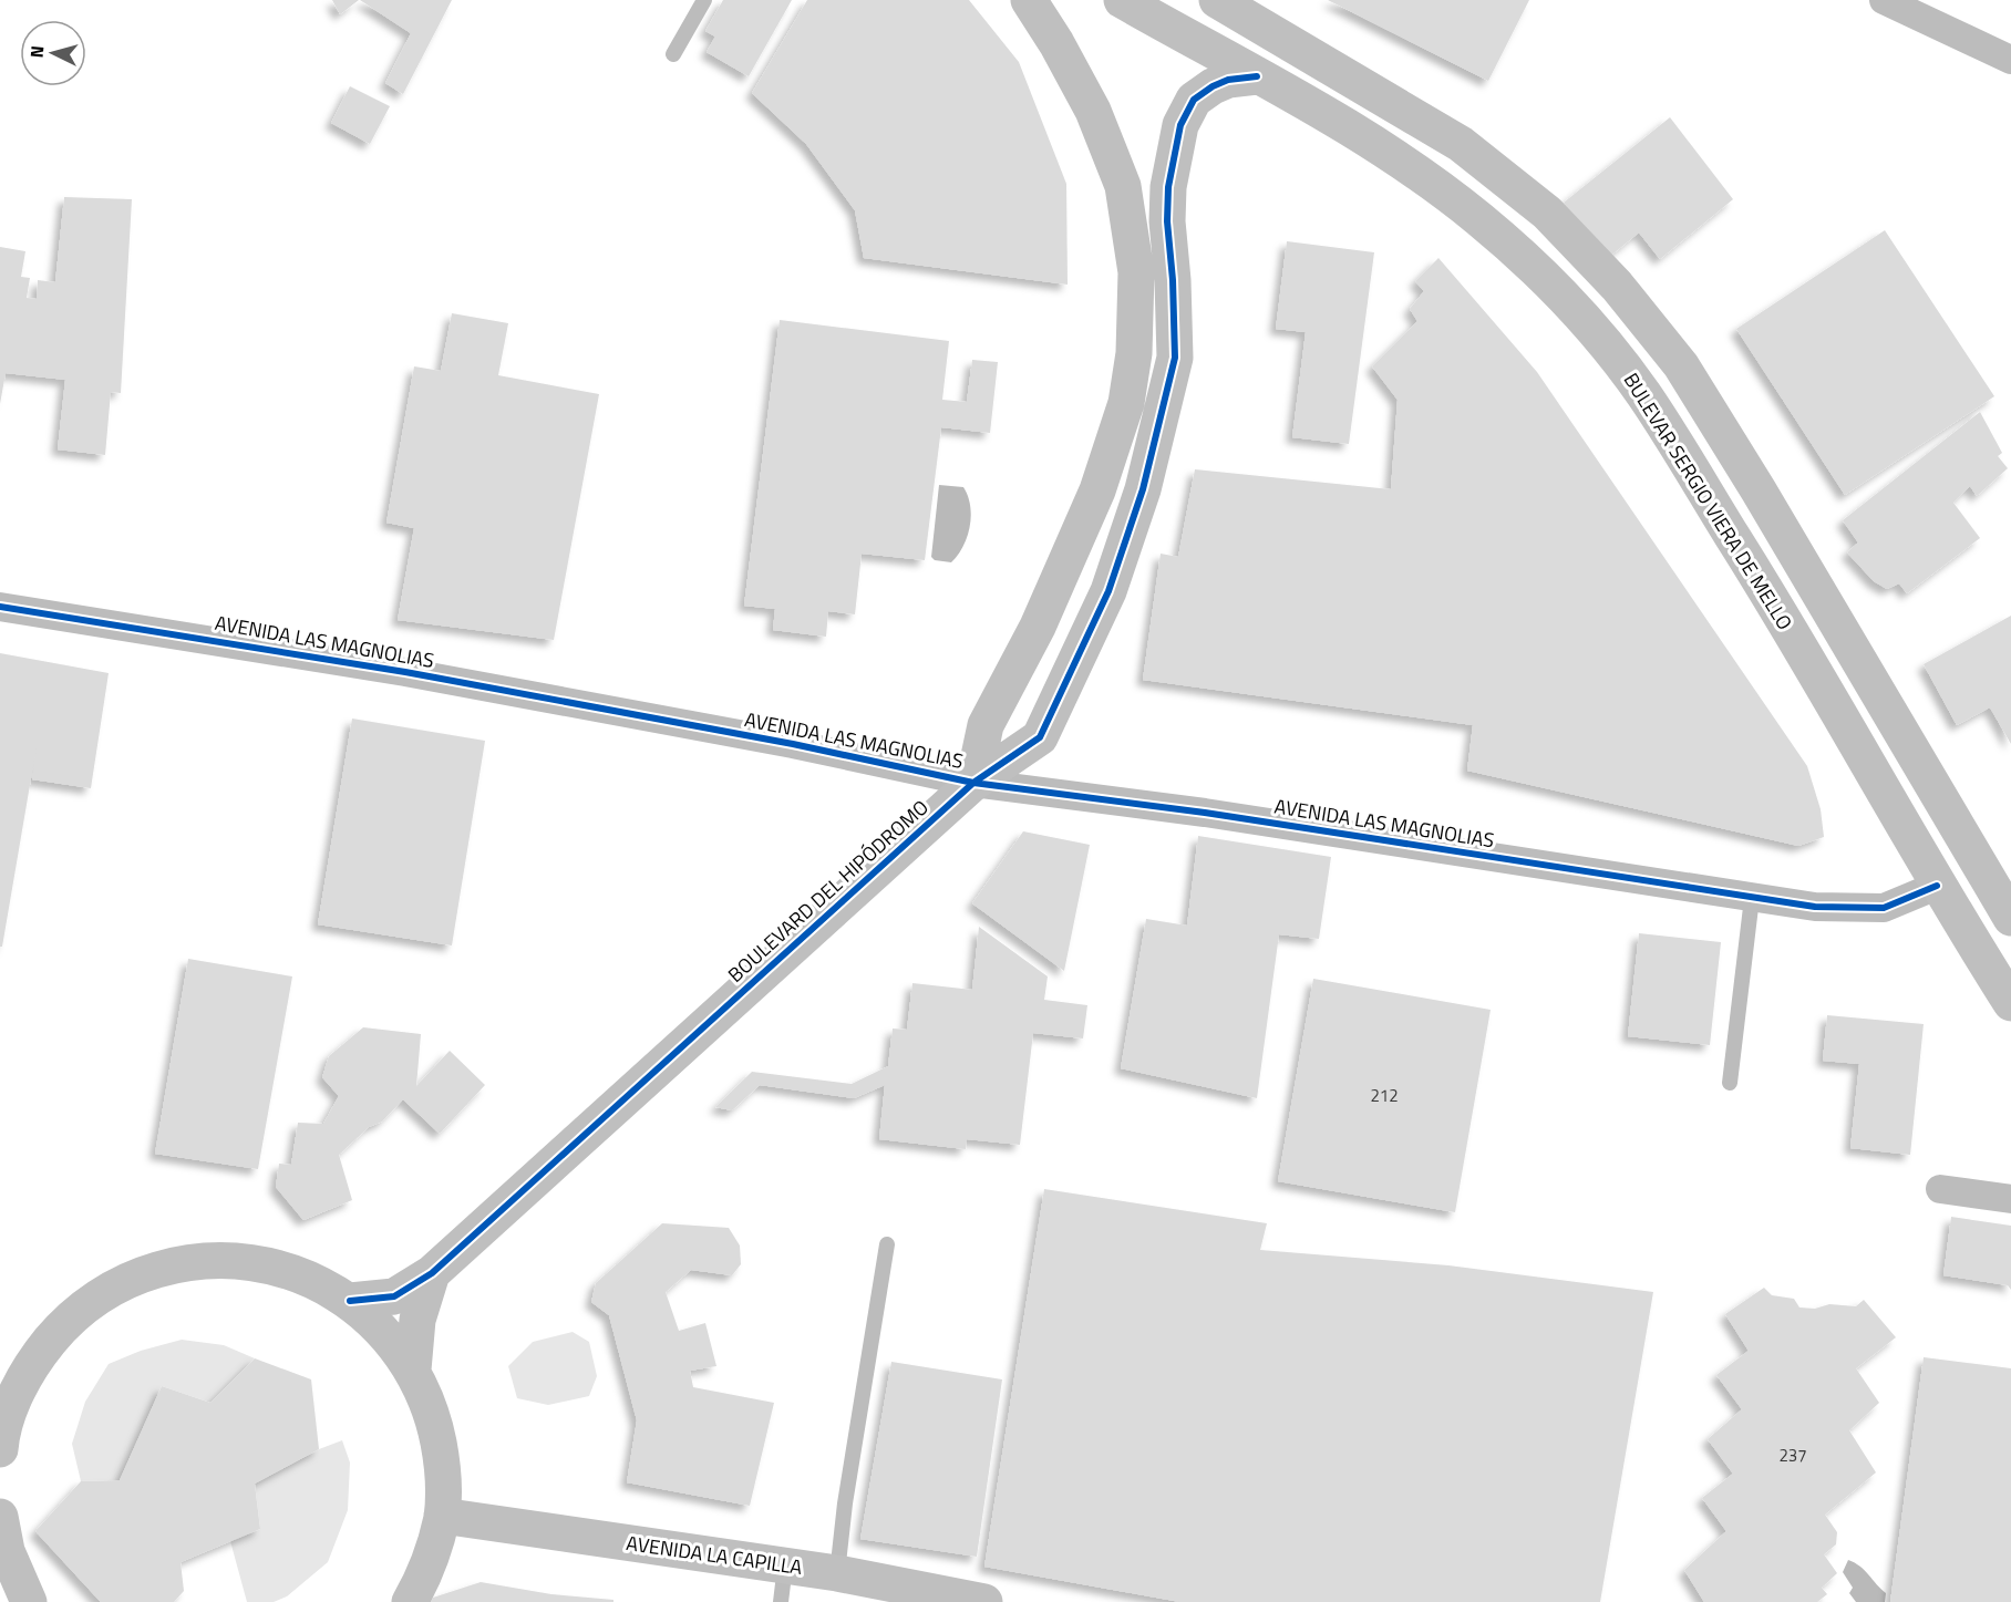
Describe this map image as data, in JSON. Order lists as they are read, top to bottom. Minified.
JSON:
{"streets":{"street":["BULEVAR SERGIO VIERA DE MELLO","AVENIDA LAS MAGNOLIAS","BOULEVARD DEL HIPÓDROMO","AVENIDA LA CAPILLA"]},"crossings":[["BULEVAR SERGIO VIERA DE MELLO","AVENIDA LAS MAGNOLIAS"],["BULEVAR SERGIO VIERA DE MELLO","BOULEVARD DEL HIPÓDROMO"],["AVENIDA LAS MAGNOLIAS","BOULEVARD DEL HIPÓDROMO"]],"house_numbers":["212","237"],"north":"left"}
